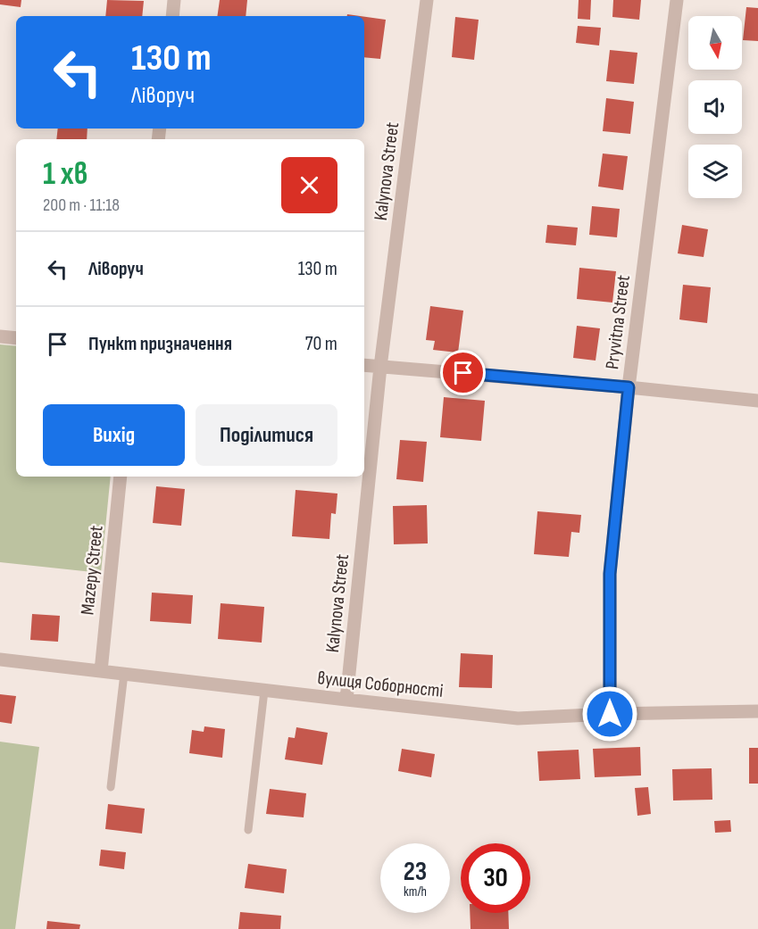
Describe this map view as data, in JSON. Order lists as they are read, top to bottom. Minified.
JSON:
{"streets":{"street":["Kalynova Street","Pryvitna Street","Mazepy Street","вулиця Соборності"]},"crossings":[["Kalynova Street","вулиця Соборності"],["Pryvitna Street","вулиця Соборності"],["Mazepy Street","вулиця Соборності"]],"north":"bottom","page":{"turn":["130 m","Ліворуч"],"heading":["1 хв","200 m · 11:18"],"list":[{"name":"Ліворуч","value":"130 m"},{"name":"Пункт призначення","value":"70 m"}],"buttons":["Вихід","Поділитися"],"speed":"23 km/h","limit":"30"}}
